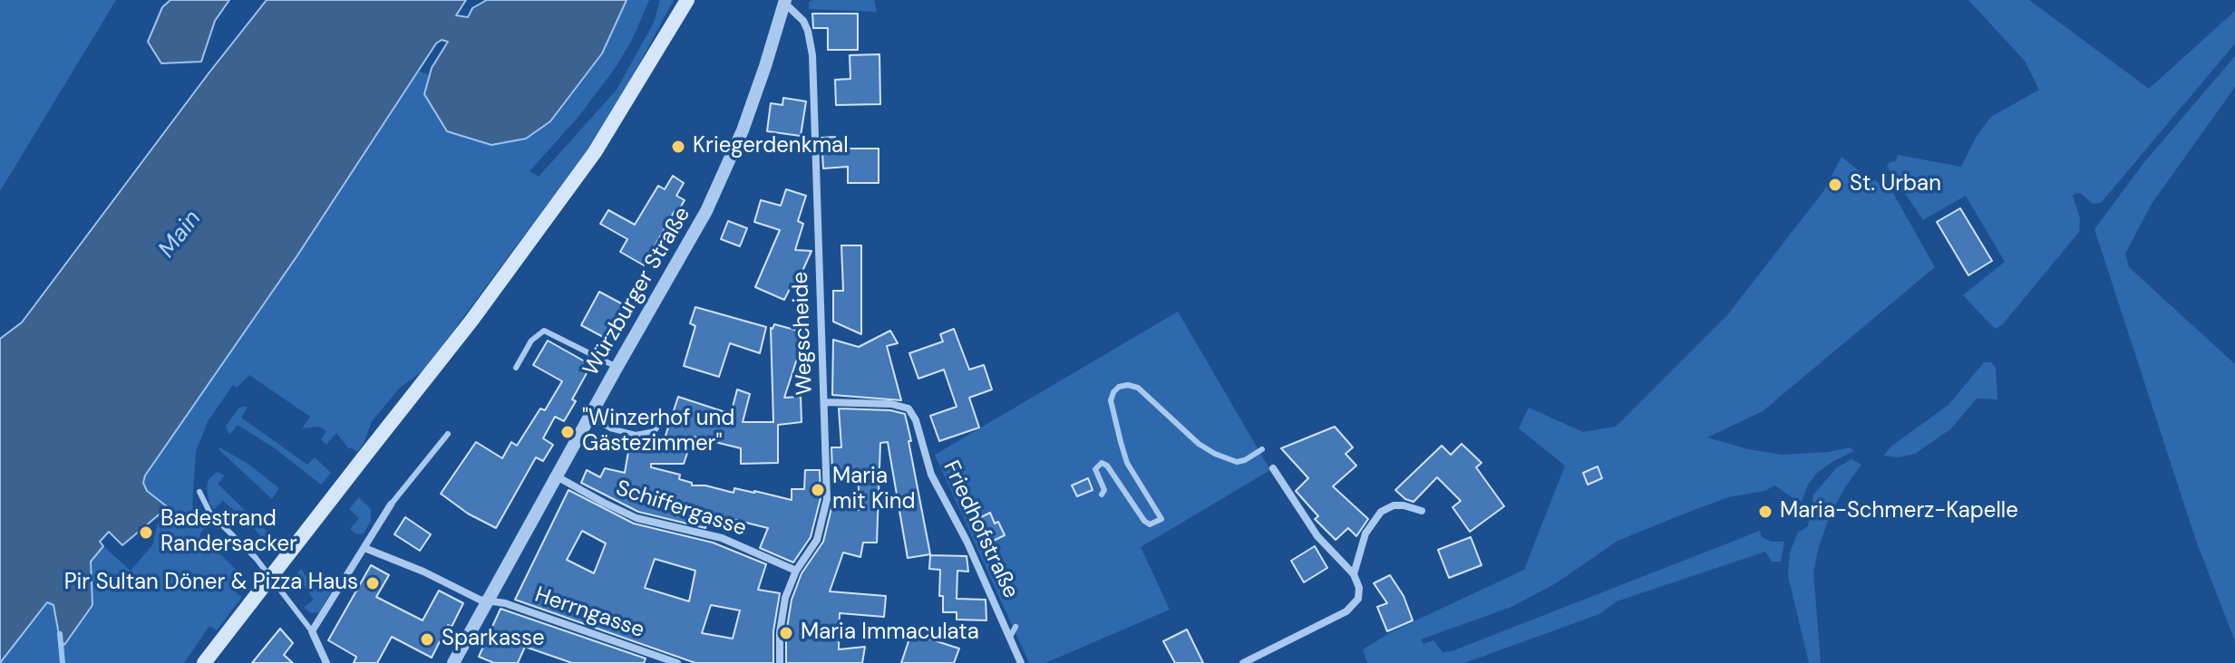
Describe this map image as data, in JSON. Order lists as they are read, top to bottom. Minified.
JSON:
{"streets":{"street":["Würzburger Straße","Wegscheide","Schiffergasse","Friedhofstraße","Herrngasse"]},"crossings":[["Würzburger Straße","Wegscheide"],["Würzburger Straße","Schiffergasse"],["Würzburger Straße","Herrngasse"],["Wegscheide","Schiffergasse"],["Wegscheide","Friedhofstraße"]],"water":["Main"],"places":["Kriegerdenkmal","St. Urban","\"Winzerhof und Gästezimmer\"","Maria mit Kind","Maria-Schmerz-Kapelle","Badestrand Randersacker","Pir Sultan Döner & Pizza Haus","Maria Immaculata","Sparkasse"]}
